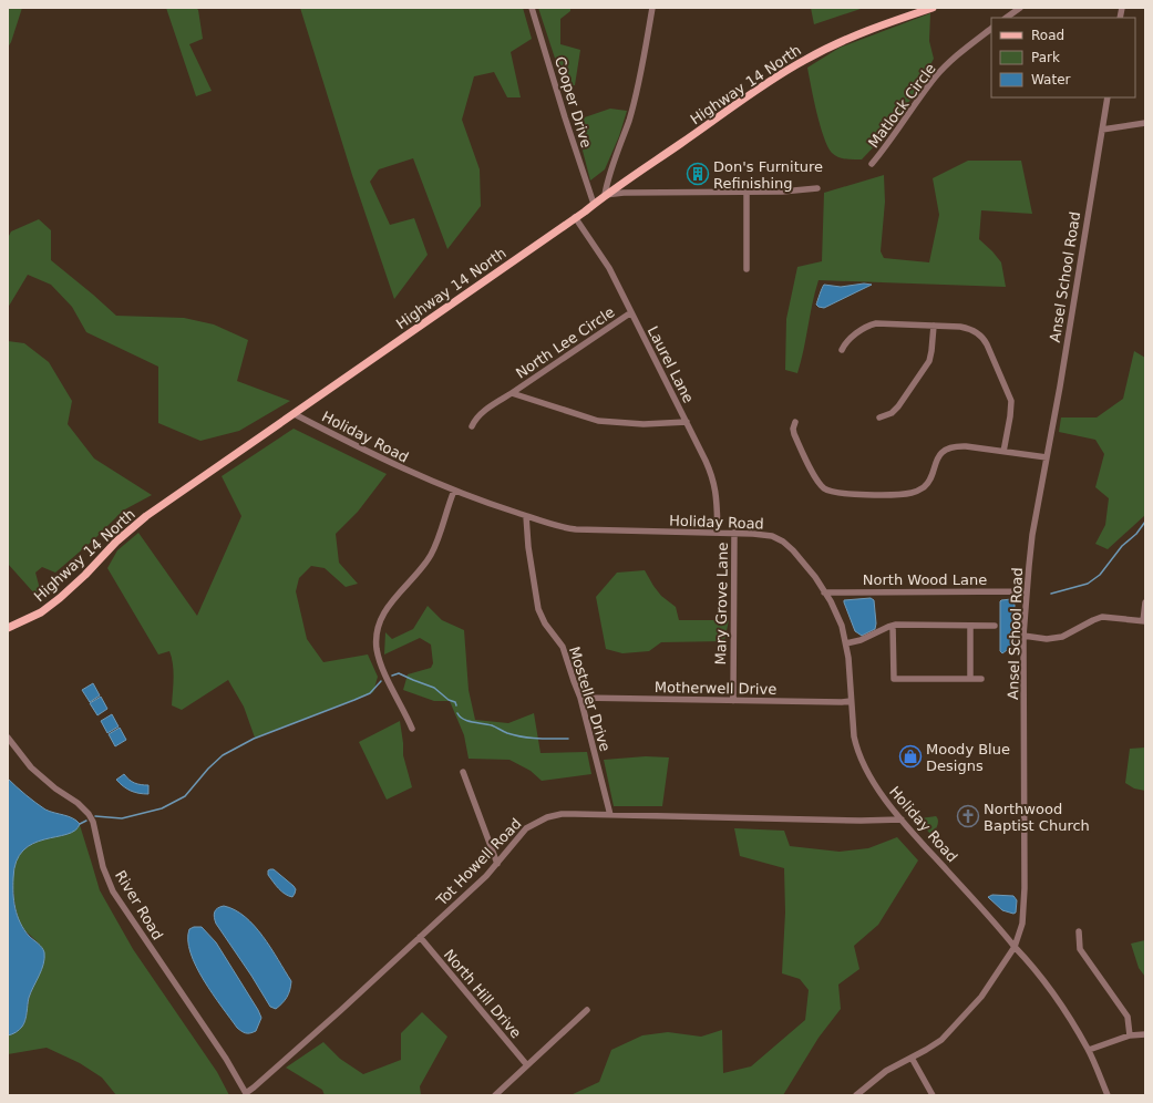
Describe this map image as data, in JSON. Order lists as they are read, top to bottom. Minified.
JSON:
{"streets":{"main road":["Highway 14 North"],"street":["Cooper Drive","Matlock Circle","Ansel School Road","North Lee Circle","Laurel Lane","Holiday Road","North Wood Lane","Mary Grove Lane","Motherwell Drive","Mosteller Drive","Tot Howell Road","River Road","North Hill Drive"]},"crossings":[["Highway 14 North","Cooper Drive"],["Highway 14 North","Laurel Lane"],["Highway 14 North","Holiday Road"],["Ansel School Road","Holiday Road"],["Ansel School Road","North Wood Lane"],["North Lee Circle","Laurel Lane"],["Laurel Lane","Holiday Road"],["Holiday Road","North Wood Lane"],["Holiday Road","Mary Grove Lane"],["Holiday Road","Motherwell Drive"],["Holiday Road","Mosteller Drive"],["Holiday Road","Tot Howell Road"],["Mary Grove Lane","Motherwell Drive"],["Motherwell Drive","Mosteller Drive"],["Mosteller Drive","Tot Howell Road"],["Tot Howell Road","River Road"],["Tot Howell Road","North Hill Drive"]],"places":{"building":["Don's Furniture Refinishing"],"shop":["Moody Blue Designs"],"church":["Northwood Baptist Church"]},"legend":["Road","Park","Water"]}
